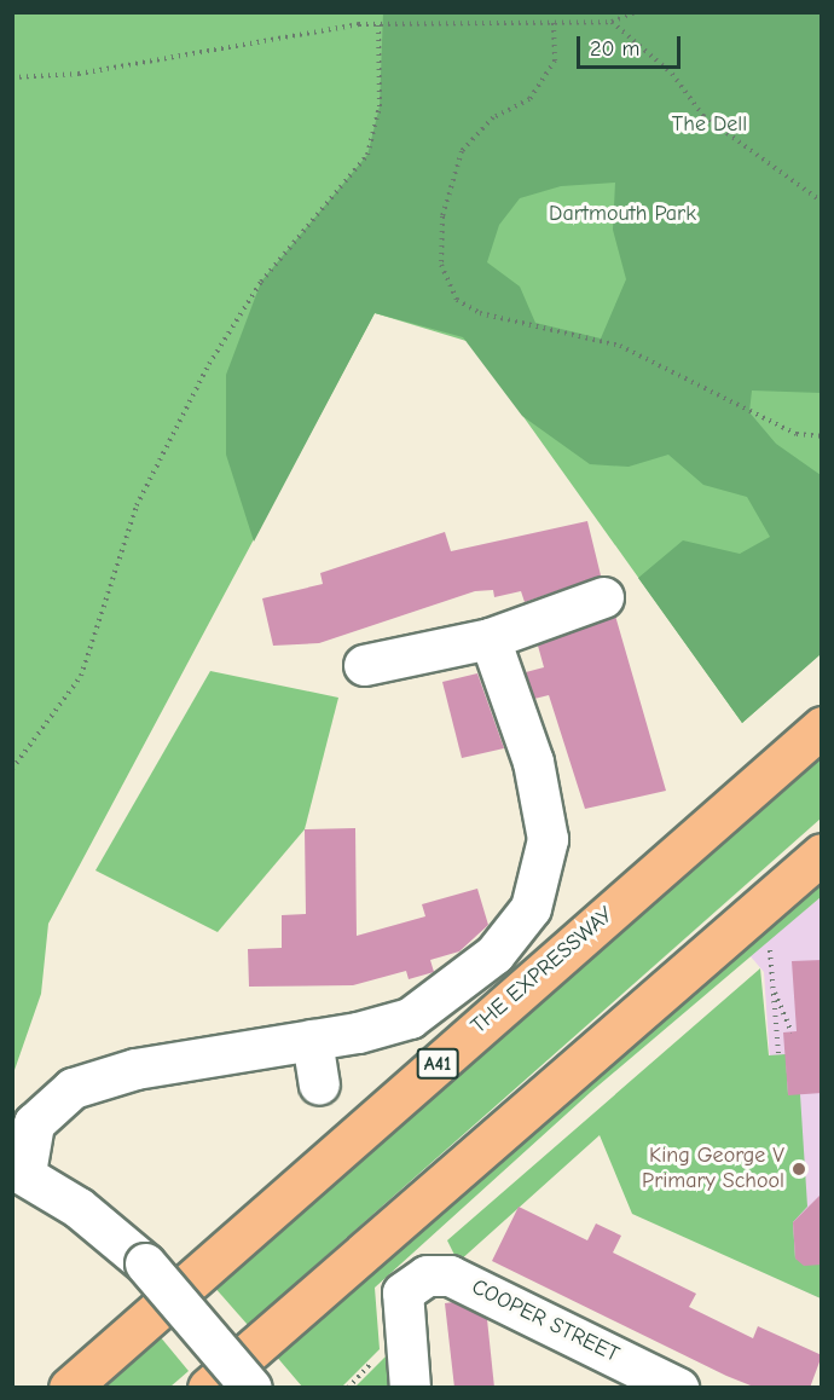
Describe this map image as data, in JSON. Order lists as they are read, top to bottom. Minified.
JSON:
{"streets":{"highway":["THE EXPRESSWAY","A41"],"street":["COOPER STREET"]},"parks":["The Dell","Dartmouth Park"],"places":["King George V Primary School"],"scale_bar":"20 m"}
